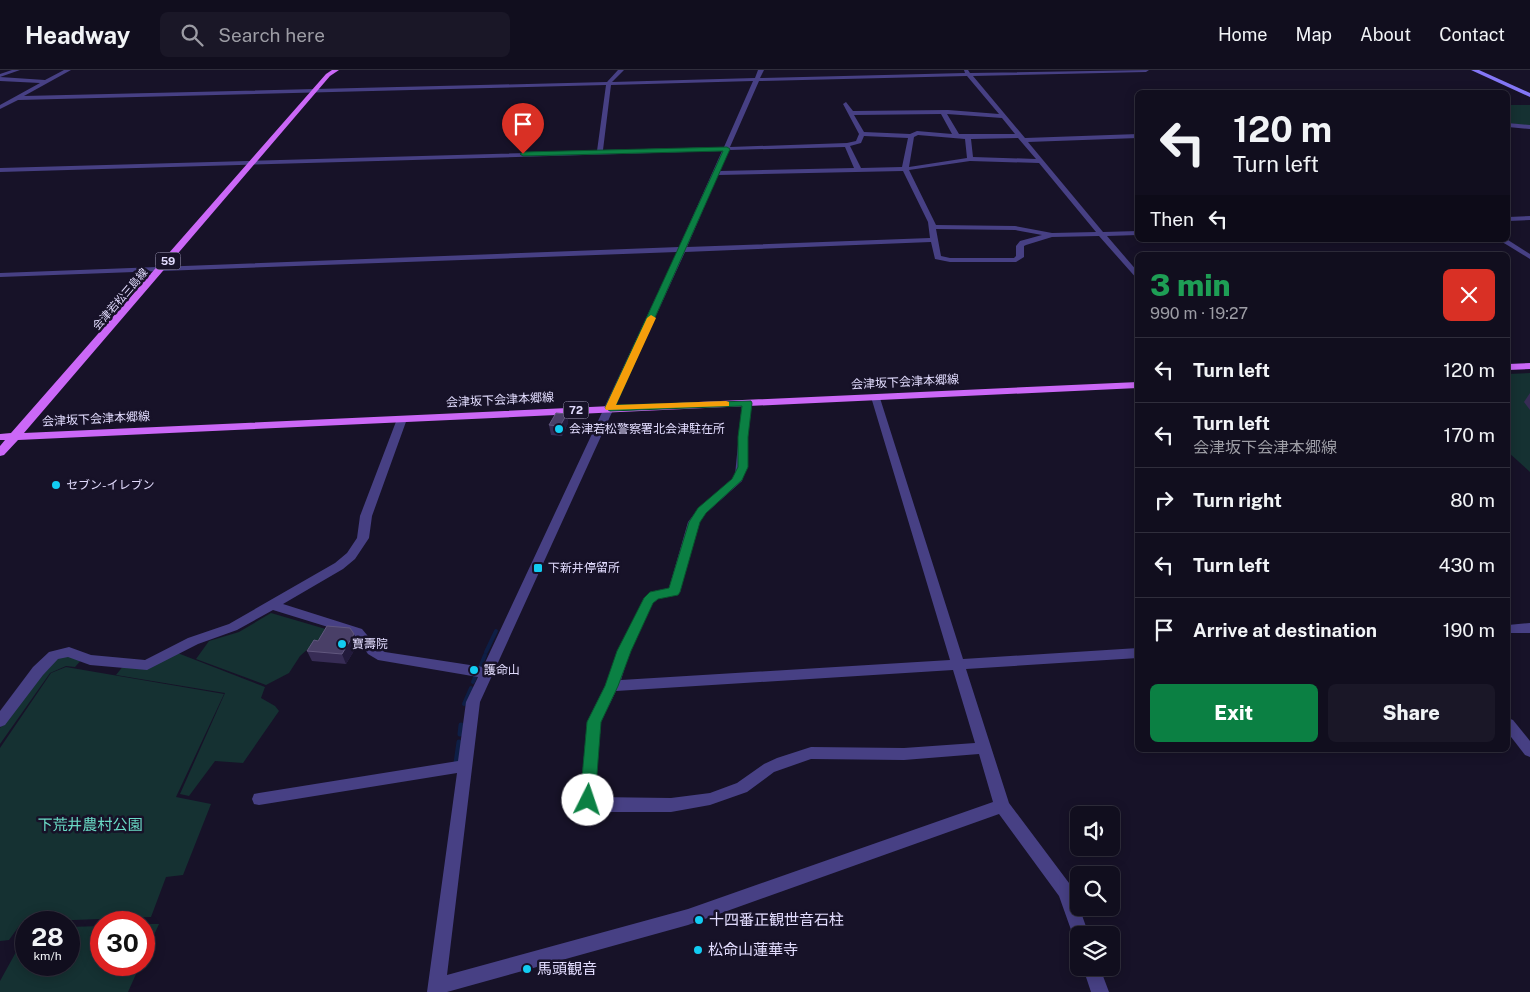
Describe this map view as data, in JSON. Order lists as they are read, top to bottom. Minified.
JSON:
{"streets":{"main road":["59","会津若松三島線","会津坂下会津本郷線","72"]},"crossings":[["会津若松三島線","会津坂下会津本郷線"],["会津若松三島線","72"],["会津坂下会津本郷線","72"]],"parks":["下荒井農村公園"],"places":{"other":["会津若松警察署北会津駐在所","セブン-イレブン","寶壽院","護命山","十四番正観世音石柱","松命山蓮華寺","馬頭観音"],"transit":["下新井停留所"]},"page":{"header":"Headway","search":"Search here","nav":["Home","Map","About","Contact"],"turn":["120 m","Turn left"],"then":"Then","heading":["3 min","990 m · 19:27"],"list":[{"name":"Turn left","value":"120 m"},{"name":"Turn left","note":"会津坂下会津本郷線","value":"170 m"},{"name":"Turn right","value":"80 m"},{"name":"Turn left","value":"430 m"},{"name":"Arrive at destination","value":"190 m"}],"buttons":["Exit","Share"],"speed":"28 km/h","limit":"30"}}
